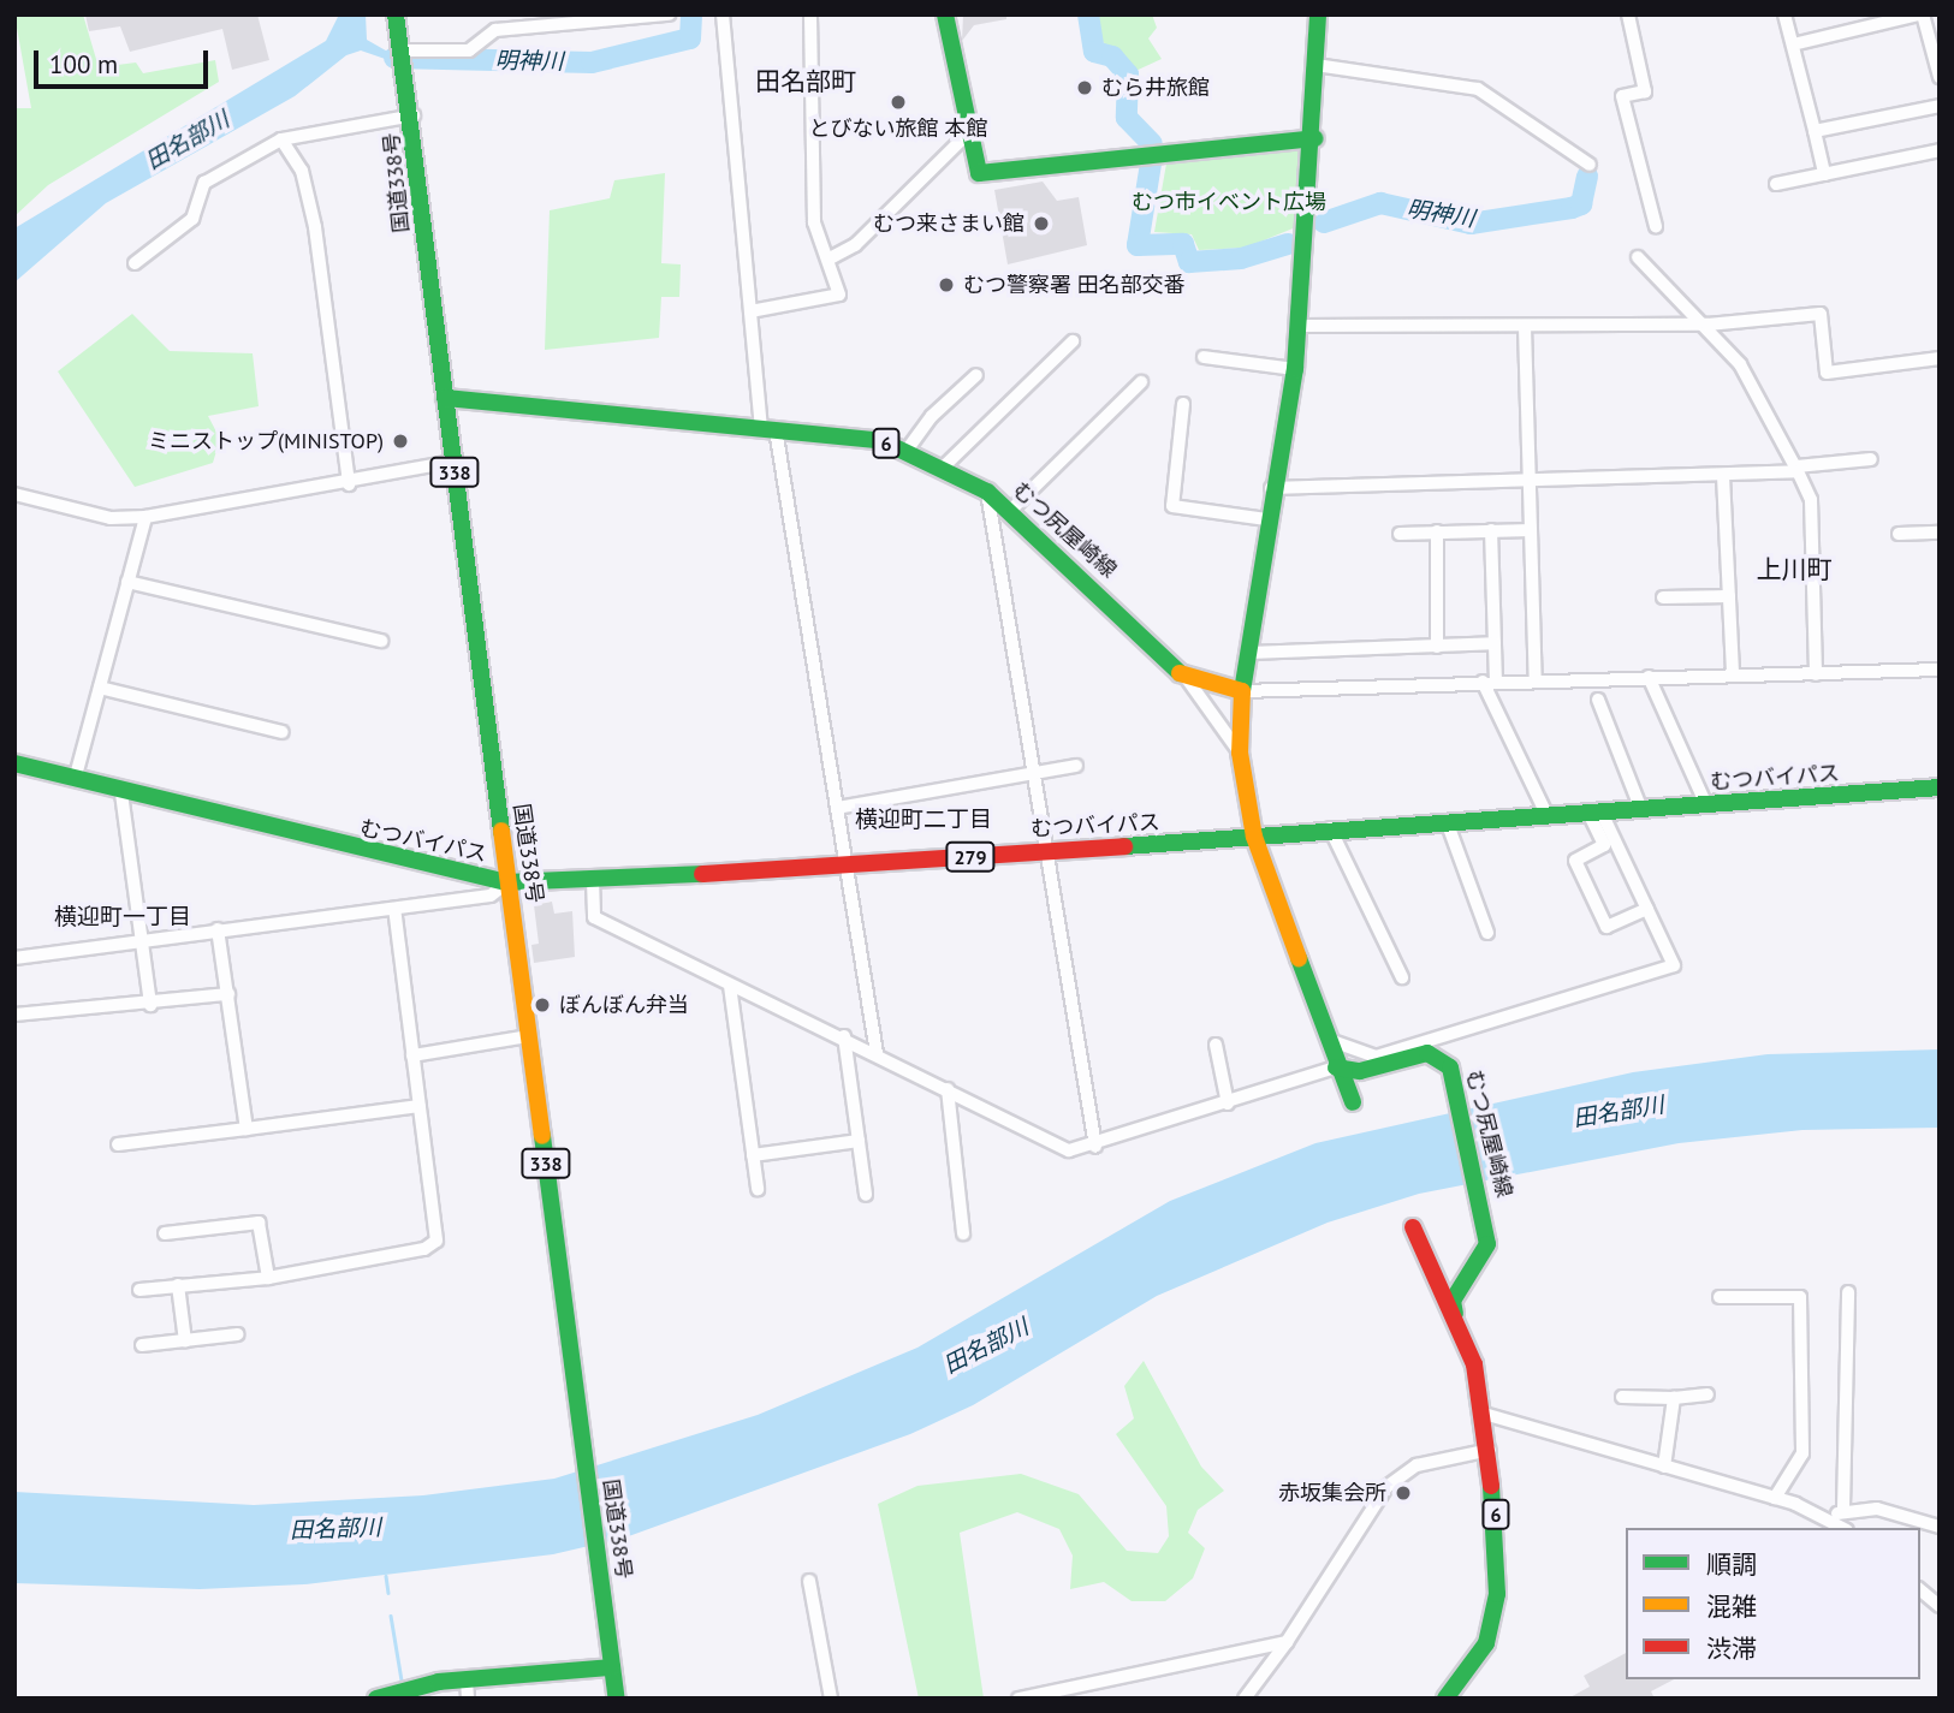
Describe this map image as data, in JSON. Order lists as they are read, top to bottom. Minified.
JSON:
{"streets":{"main road":["国道338号","6","338","むつ尻屋崎線","むつバイパス","279"]},"crossings":[["国道338号","むつ尻屋崎線"],["国道338号","むつバイパス"],["6","むつ尻屋崎線"]],"districts":["田名部町","上川町","横迎町二丁目","横迎町一丁目"],"water":["明神川","田名部川"],"parks":["むつ市イベント広場"],"places":["むら井旅館","とびない旅館 本館","むつ来さまい館","むつ警察署 田名部交番","ミニストップ(MINISTOP)","ぼんぼん弁当","赤坂集会所"],"legend":["順調","混雑","渋滞"],"scale_bar":"100 m"}
